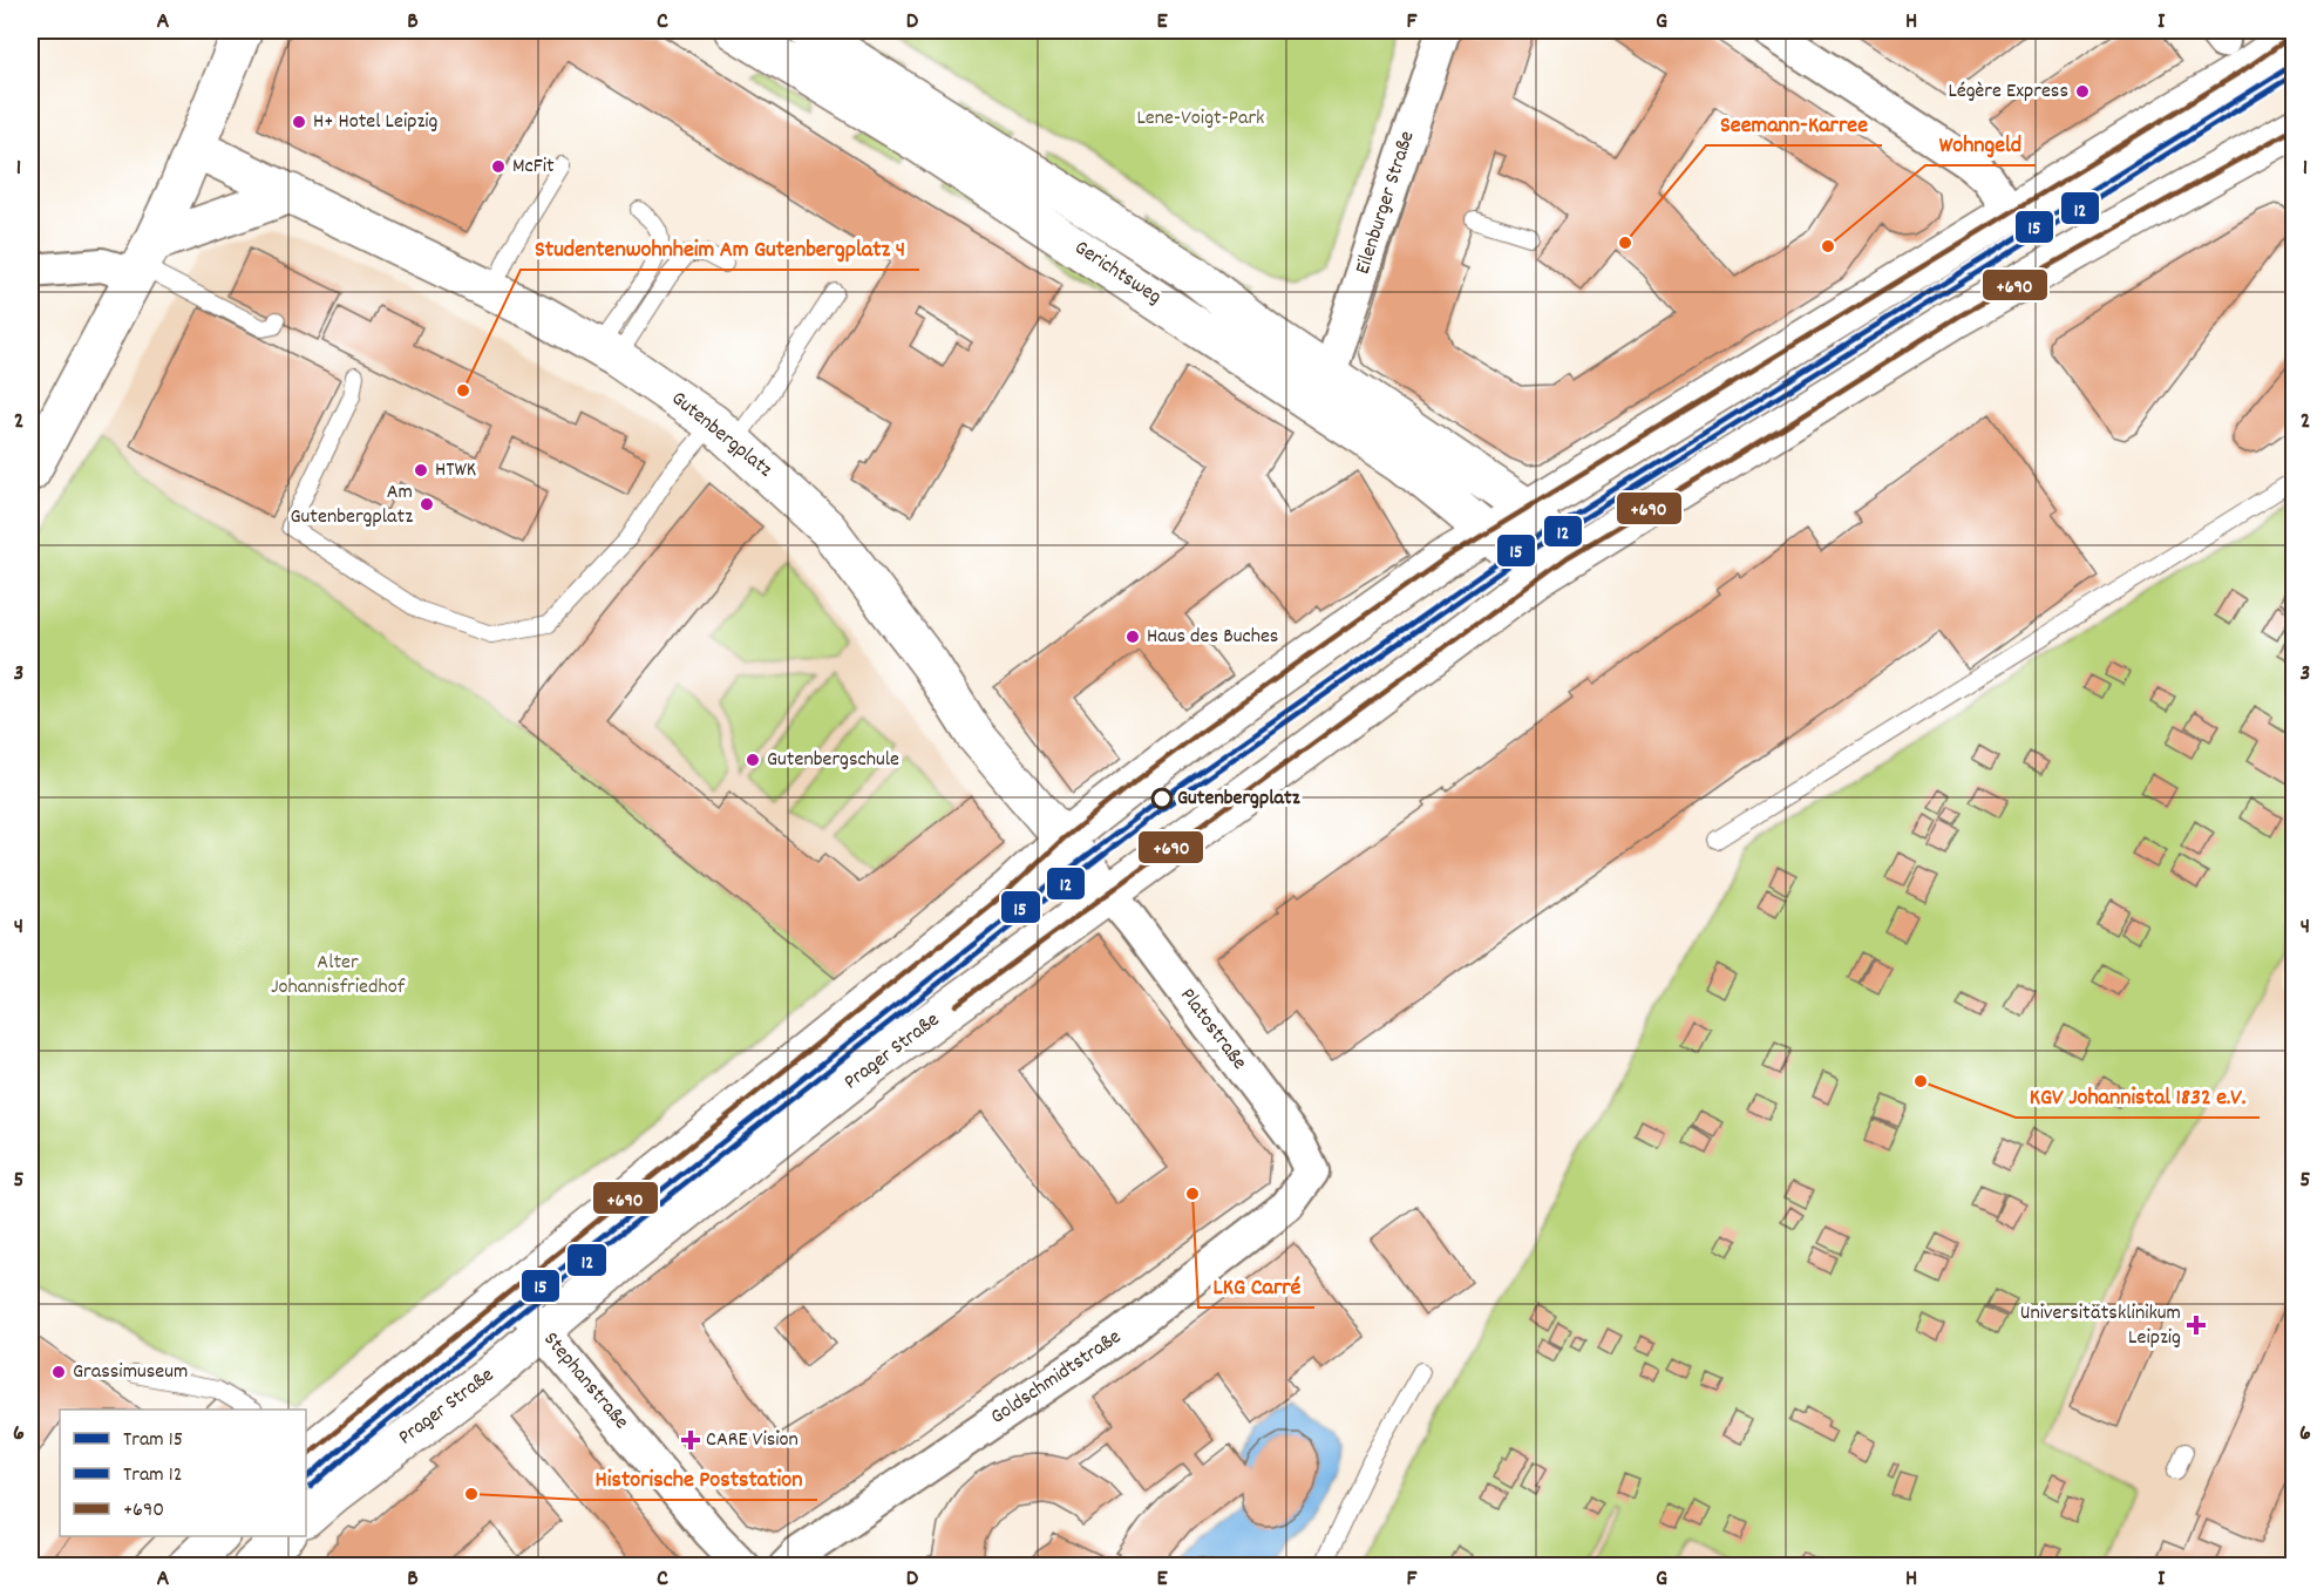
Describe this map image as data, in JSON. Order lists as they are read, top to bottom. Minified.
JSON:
{"streets":{"main road":["Gerichtsweg","Gutenbergplatz","Prager Straße"],"street":["Eilenburger Straße","Platostraße","Goldschmidtstraße","Stephanstraße"]},"crossings":[["Eilenburger Straße","Gerichtsweg"],["Gerichtsweg","Prager Straße"],["Gutenbergplatz","Platostraße"],["Gutenbergplatz","Prager Straße"],["Platostraße","Prager Straße"],["Platostraße","Goldschmidtstraße"],["Prager Straße","Stephanstraße"]],"parks":["Lene-Voigt-Park","Alter Johannisfriedhof"],"places":{"other":["Légère Express","H+ Hotel Leipzig","McFit","Seemann-Karree","Wohngeld","Studentenwohnheim Am Gutenbergplatz 4","HTWK","Am Gutenbergplatz","Haus des Buches","Gutenbergschule","Gutenbergplatz","KGV Johannistal 1832 e.V.","LKG Carré","Grassimuseum","Historische Poststation"],"health":["Universitätsklinikum Leipzig","CARE Vision"]},"lines":["transit line +690","tram line 15","tram line 12"],"legend":["Tram 15","Tram 12","+690"],"grid":{"columns":["A","B","C","D","E","F","G","H","I"],"rows":["1","2","3","4","5","6"]}}
